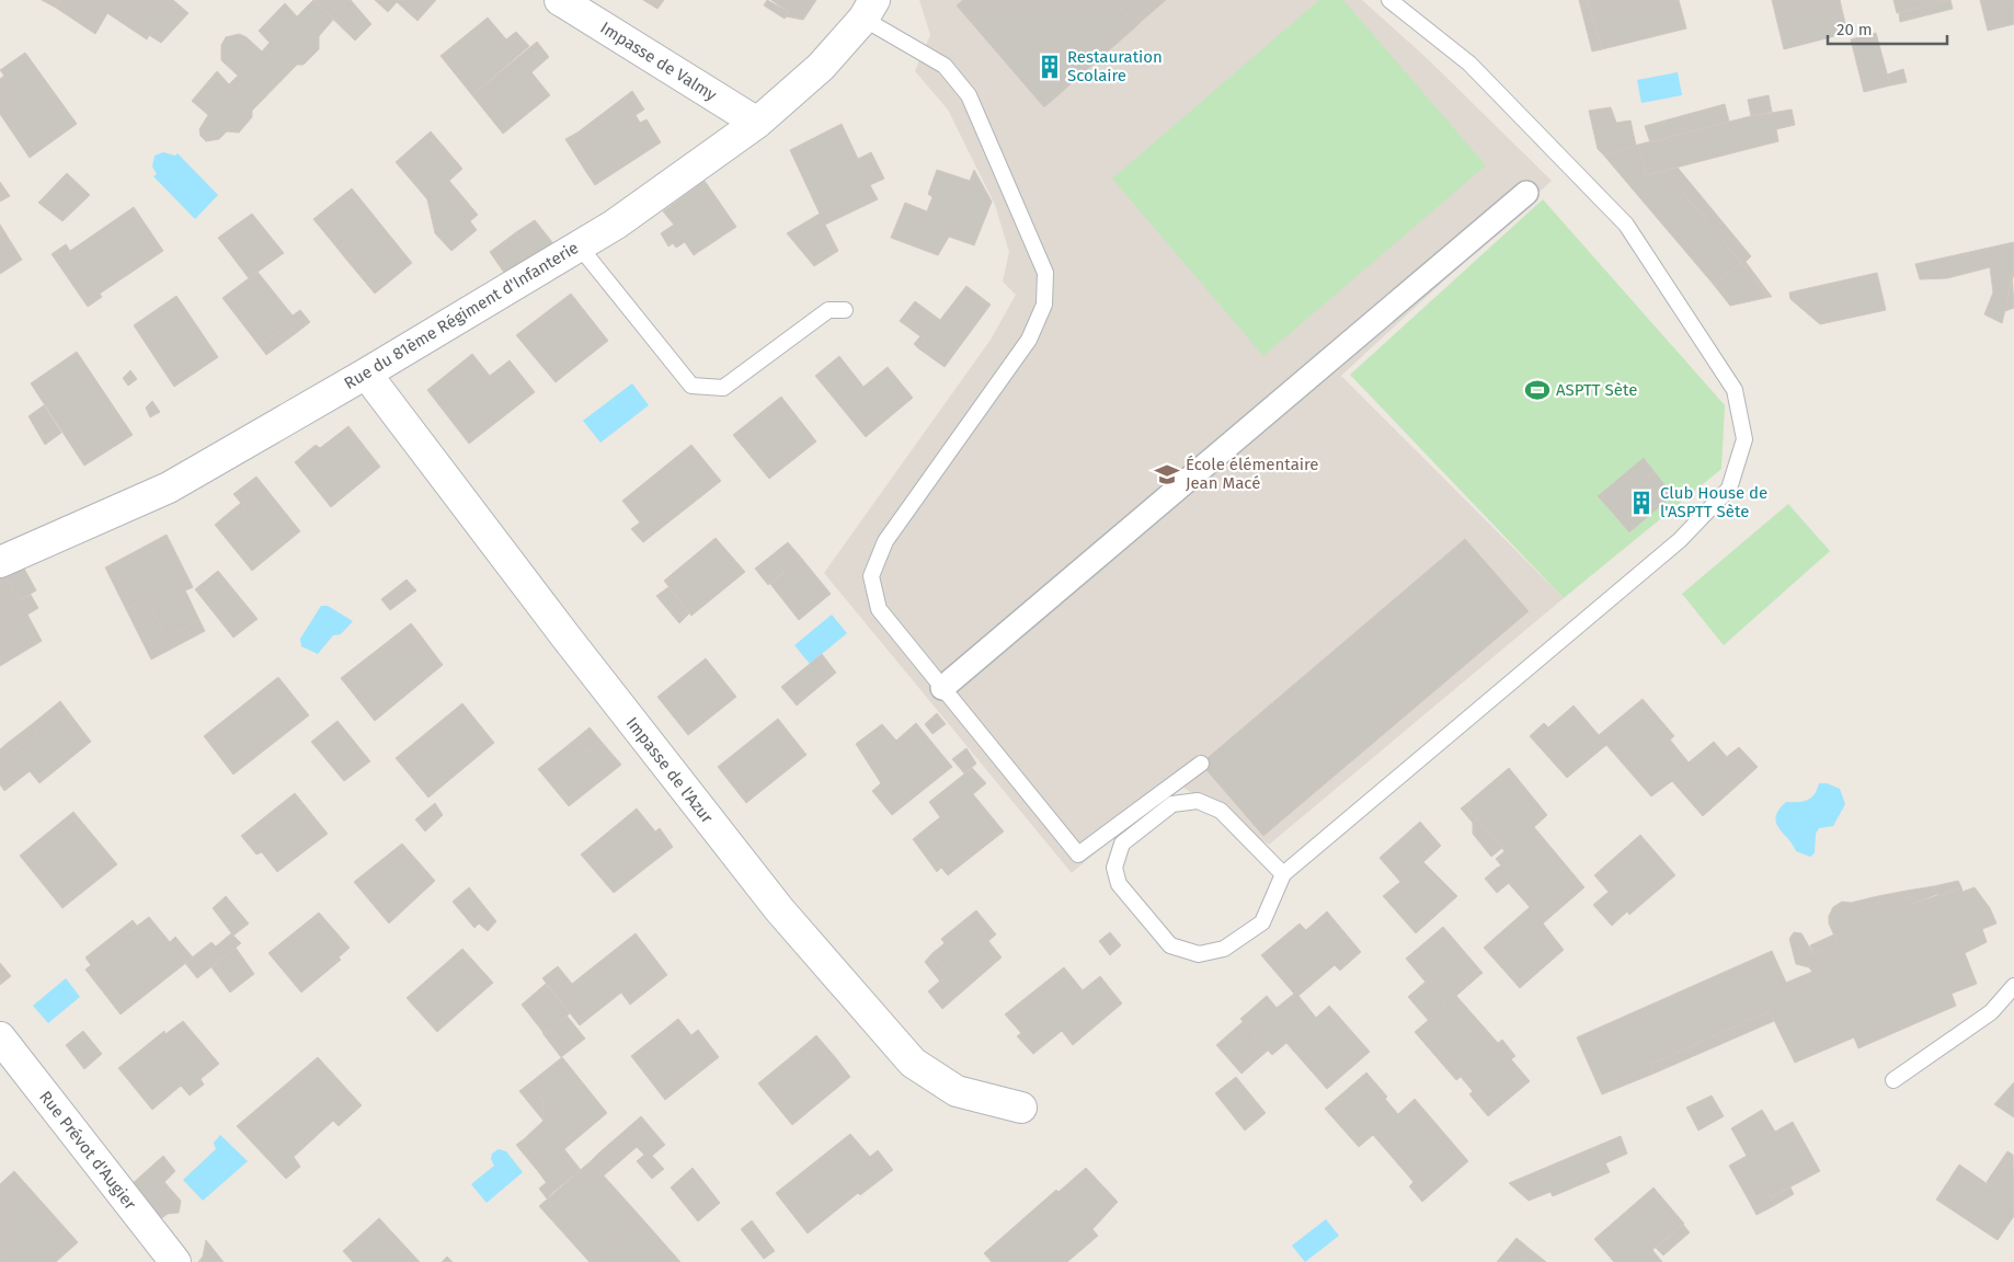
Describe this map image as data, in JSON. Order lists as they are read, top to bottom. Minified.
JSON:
{"streets":{"street":["Impasse de Valmy","Rue du 81ème Régiment d'Infanterie","Impasse de l'Azur","Rue Prévot d'Augier"]},"crossings":[["Impasse de Valmy","Rue du 81ème Régiment d'Infanterie"],["Rue du 81ème Régiment d'Infanterie","Impasse de l'Azur"]],"places":{"building":["Restauration Scolaire","Club House de l'ASPTT Sète"],"sports":["ASPTT Sète"],"school or university":["École élémentaire Jean Macé"]},"scale_bar":"20 m"}
